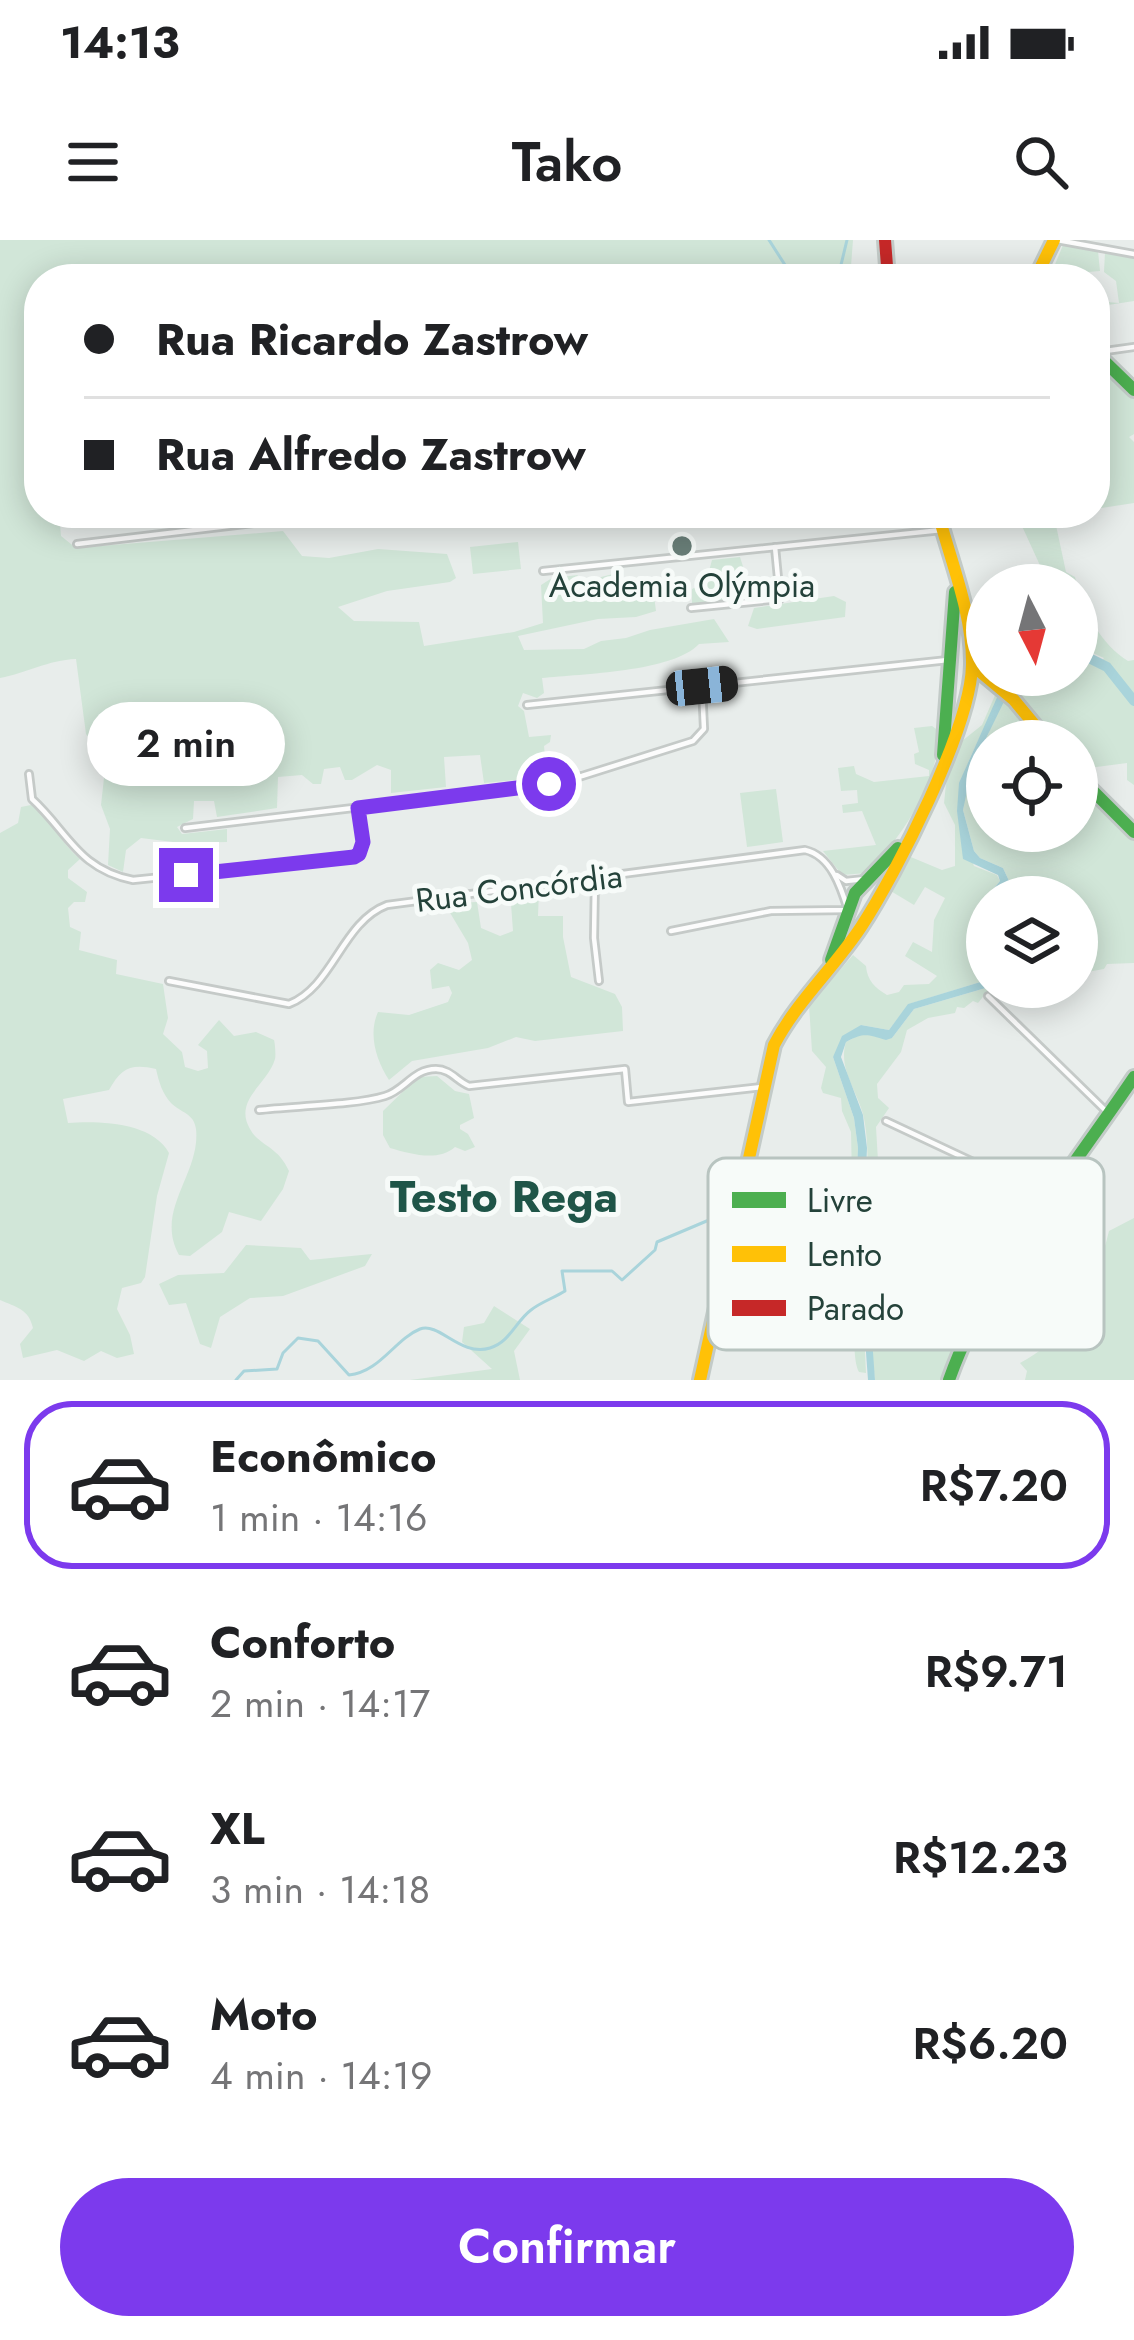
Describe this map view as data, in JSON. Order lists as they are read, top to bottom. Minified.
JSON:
{"streets":{"street":["Rua Concórdia"]},"districts":["Testo Rega"],"places":["Academia Olýmpia"],"legend":["Livre","Lento","Parado"],"north":"bottom","page":{"status":"14:13","header":"Tako","banner":["Rua Ricardo Zastrow","Rua Alfredo Zastrow"],"bubble":"2 min","list":[{"name":"Econômico","note":"1 min · 14:16","value":"R$7.20"},{"name":"Conforto","note":"2 min · 14:17","value":"R$9.71"},{"name":"XL","note":"3 min · 14:18","value":"R$12.23"},{"name":"Moto","note":"4 min · 14:19","value":"R$6.20"}],"buttons":"Confirmar"}}
